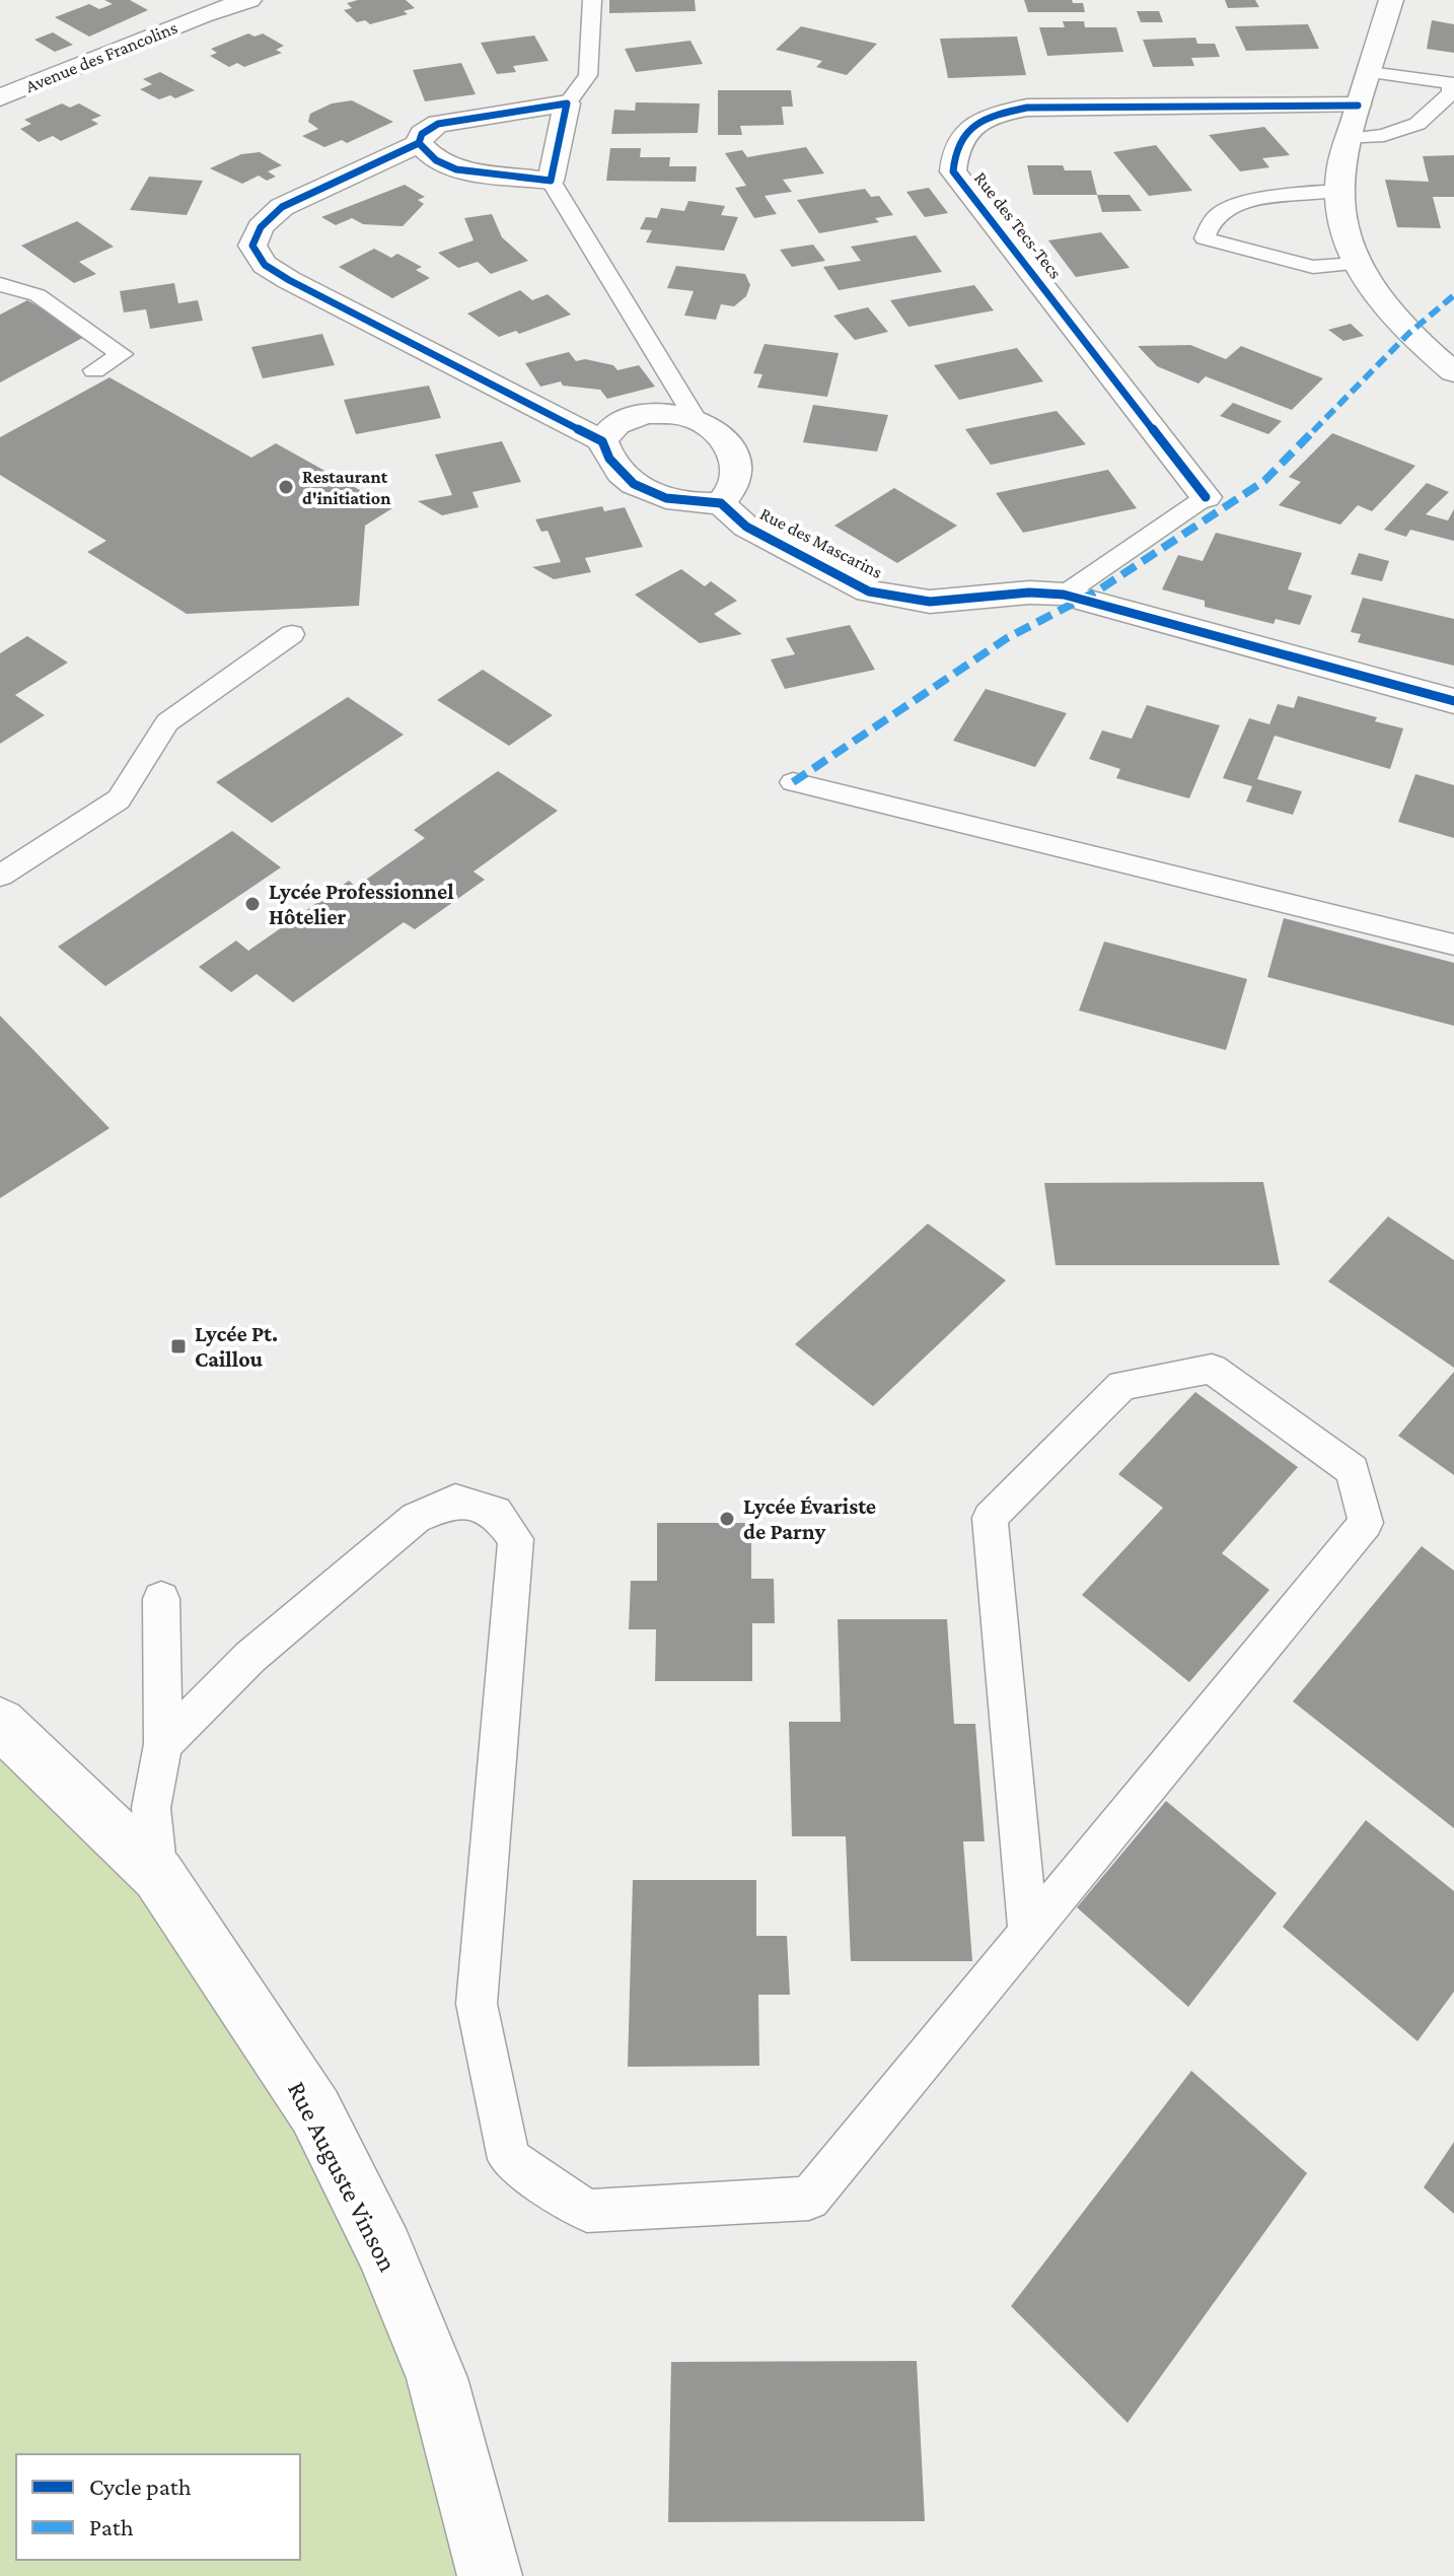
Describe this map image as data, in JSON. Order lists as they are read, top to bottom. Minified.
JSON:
{"streets":{"street":["Avenue des Francolins","Rue des Tecs-Tecs","Rue des Mascarins","Rue Auguste Vinson"]},"places":{"other":["Restaurant d'initiation","Lycée Professionnel Hôtelier","Lycée Évariste de Parny"],"transit":["Lycée Pt. Caillou"]},"legend":["Cycle path","Path"]}
